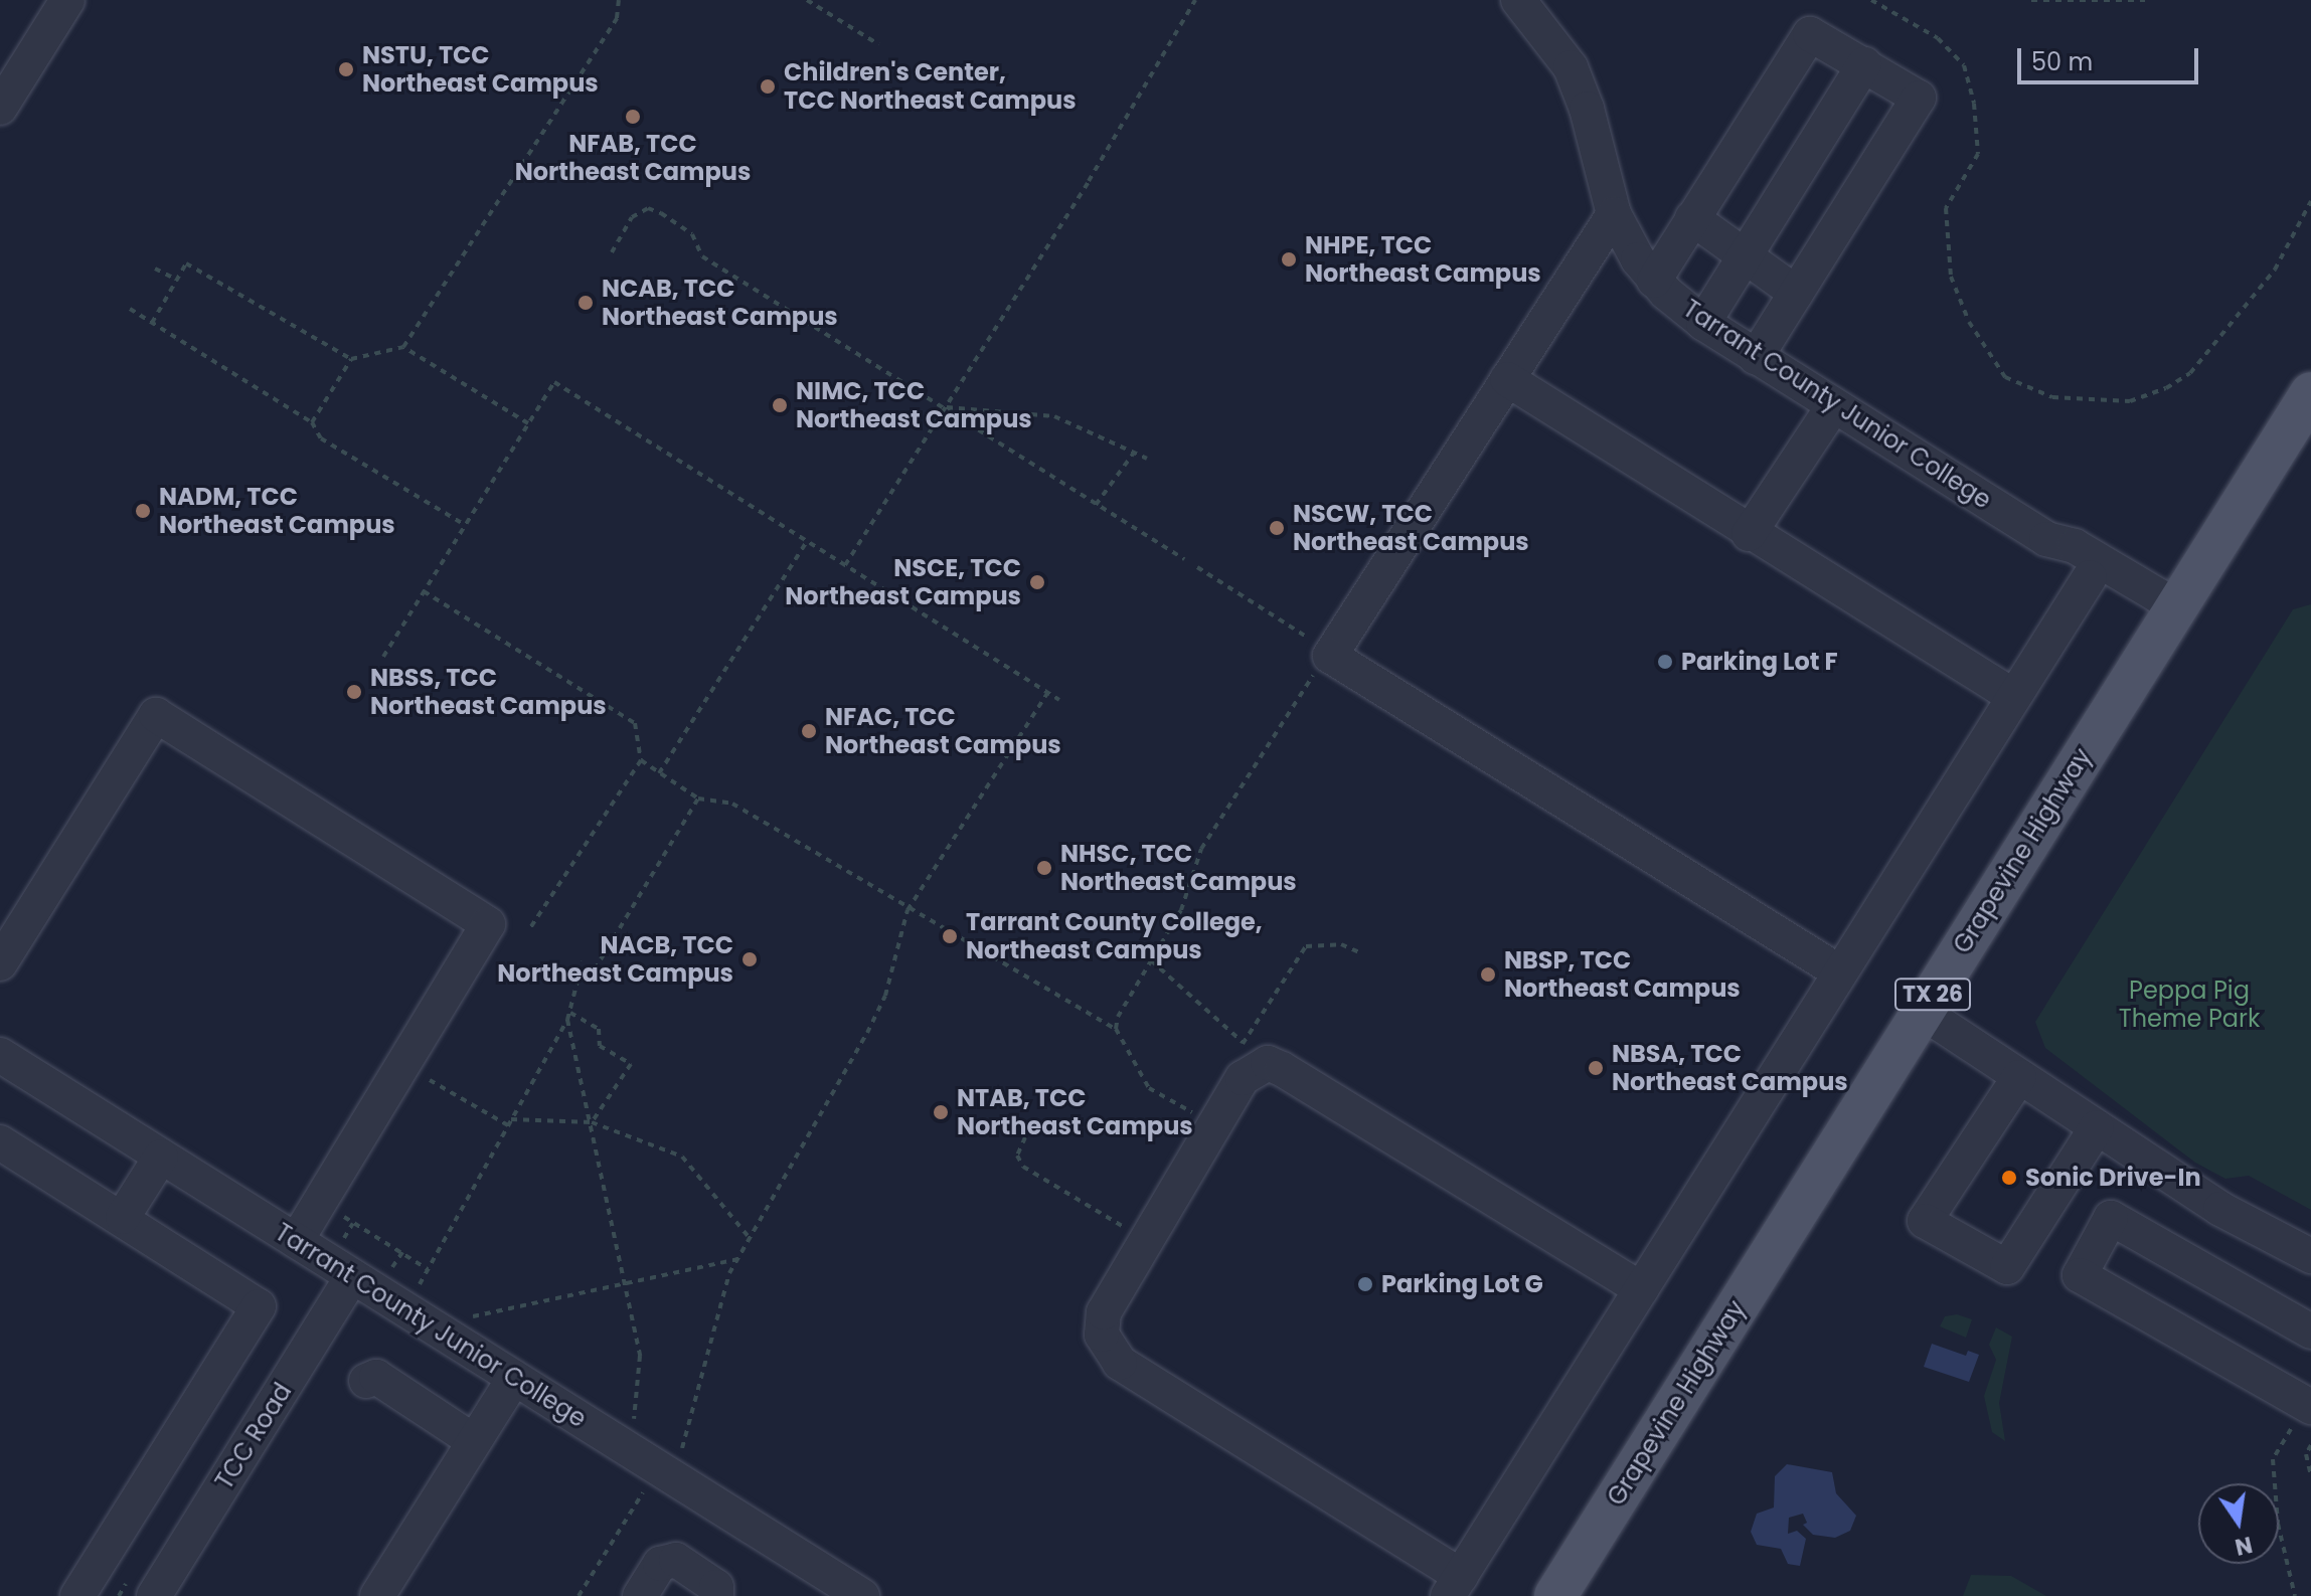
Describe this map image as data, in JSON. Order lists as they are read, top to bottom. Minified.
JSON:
{"streets":{"main road":["Grapevine Highway","TX 26"],"street":["Tarrant County Junior College","TCC Road"]},"crossings":[["Tarrant County Junior College","Grapevine Highway"],["Tarrant County Junior College","TCC Road"]],"parks":["Peppa Pig Theme Park"],"places":["NSTU, TCC Northeast Campus","Children's Center, TCC Northeast Campus","NFAB, TCC Northeast Campus","NHPE, TCC Northeast Campus","NCAB, TCC Northeast Campus","NIMC, TCC Northeast Campus","NADM, TCC Northeast Campus","NSCW, TCC Northeast Campus","NSCE, TCC Northeast Campus","Parking Lot F","NBSS, TCC Northeast Campus","NFAC, TCC Northeast Campus","NHSC, TCC Northeast Campus","Tarrant County College, Northeast Campus","NACB, TCC Northeast Campus","NBSP, TCC Northeast Campus","NBSA, TCC Northeast Campus","NTAB, TCC Northeast Campus","Sonic Drive-In","Parking Lot G"],"scale_bar":"50 m","north":"bottom"}
